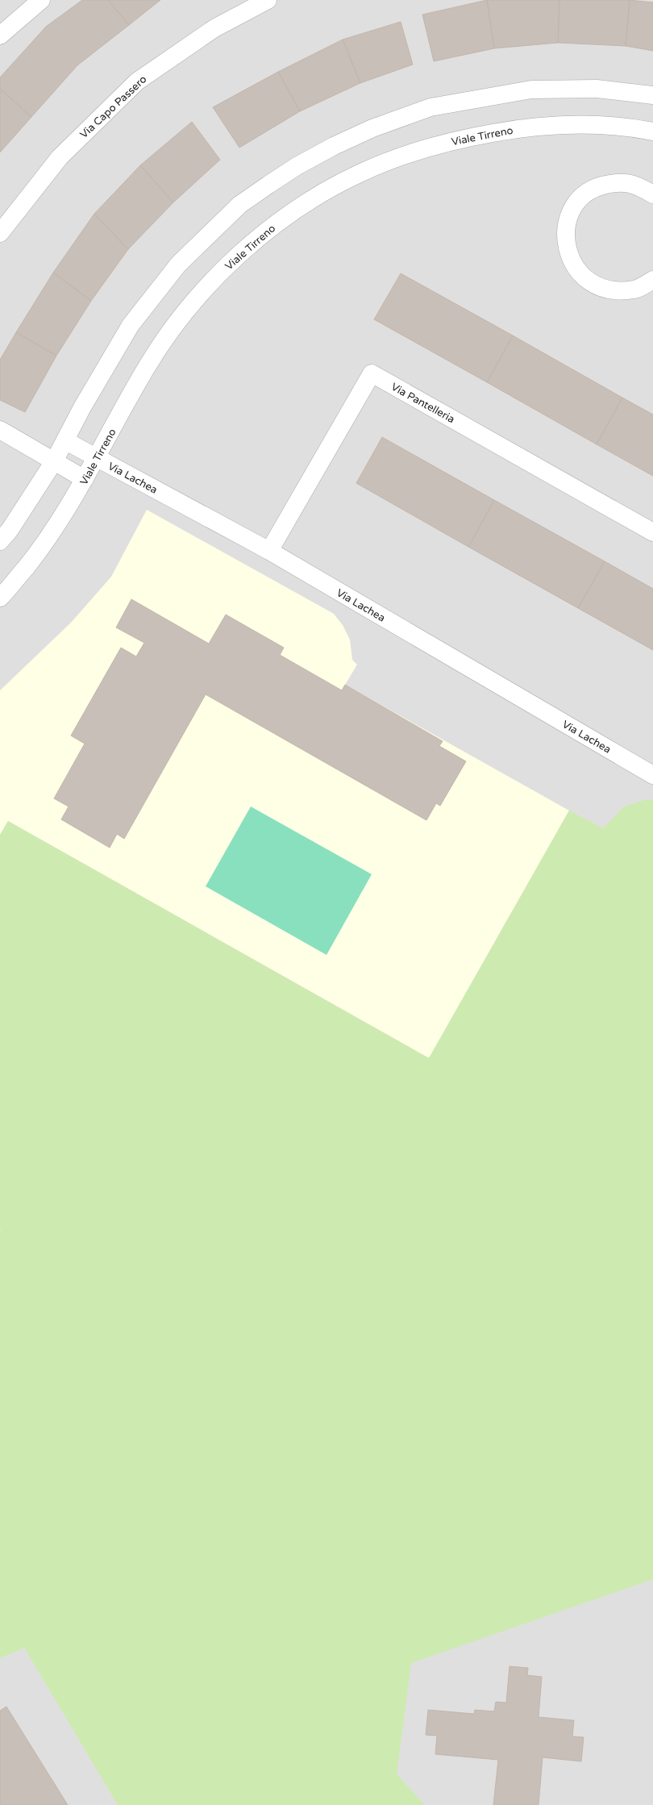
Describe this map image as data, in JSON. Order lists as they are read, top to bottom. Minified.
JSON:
{"streets":{"street":["Via Capo Passero","Viale Tirreno","Via Pantelleria","Via Lachea"]},"crossings":[["Viale Tirreno","Via Lachea"],["Via Pantelleria","Via Lachea"]]}
